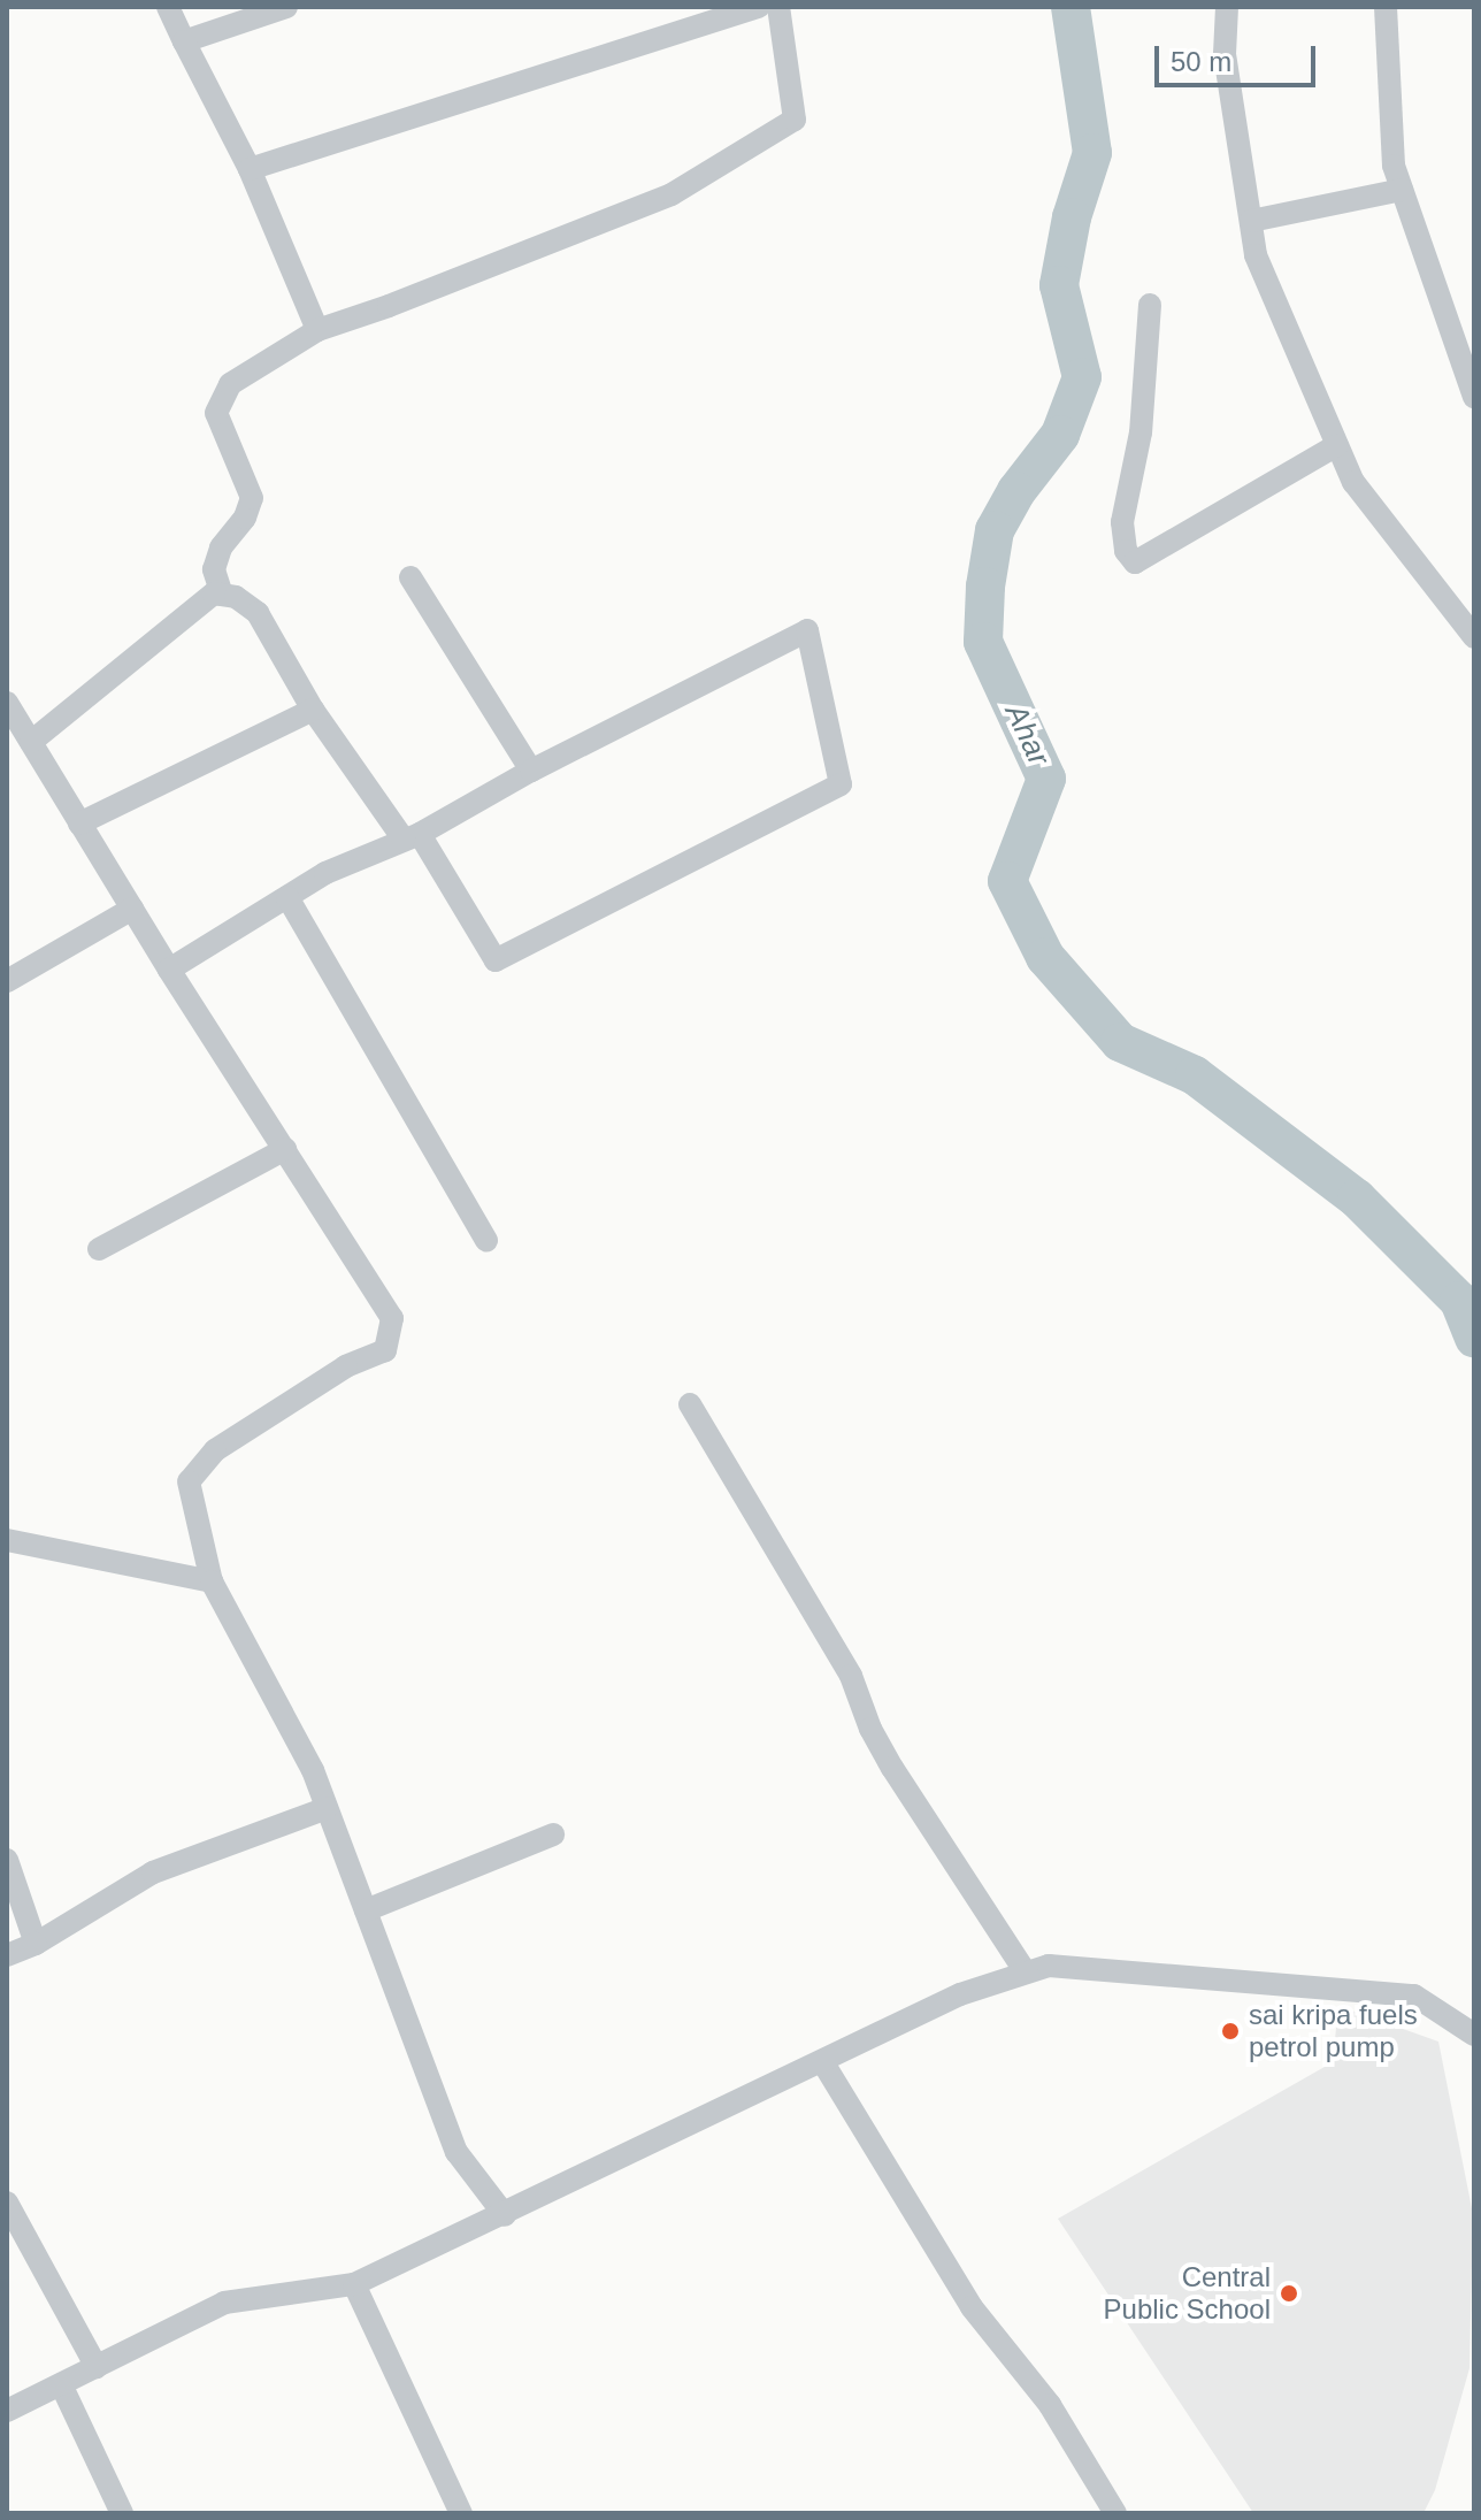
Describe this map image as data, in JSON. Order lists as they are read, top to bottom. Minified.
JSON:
{"water":["Ahar"],"places":["sai kripa fuels petrol pump","Central Public School"],"scale_bar":"50 m"}
